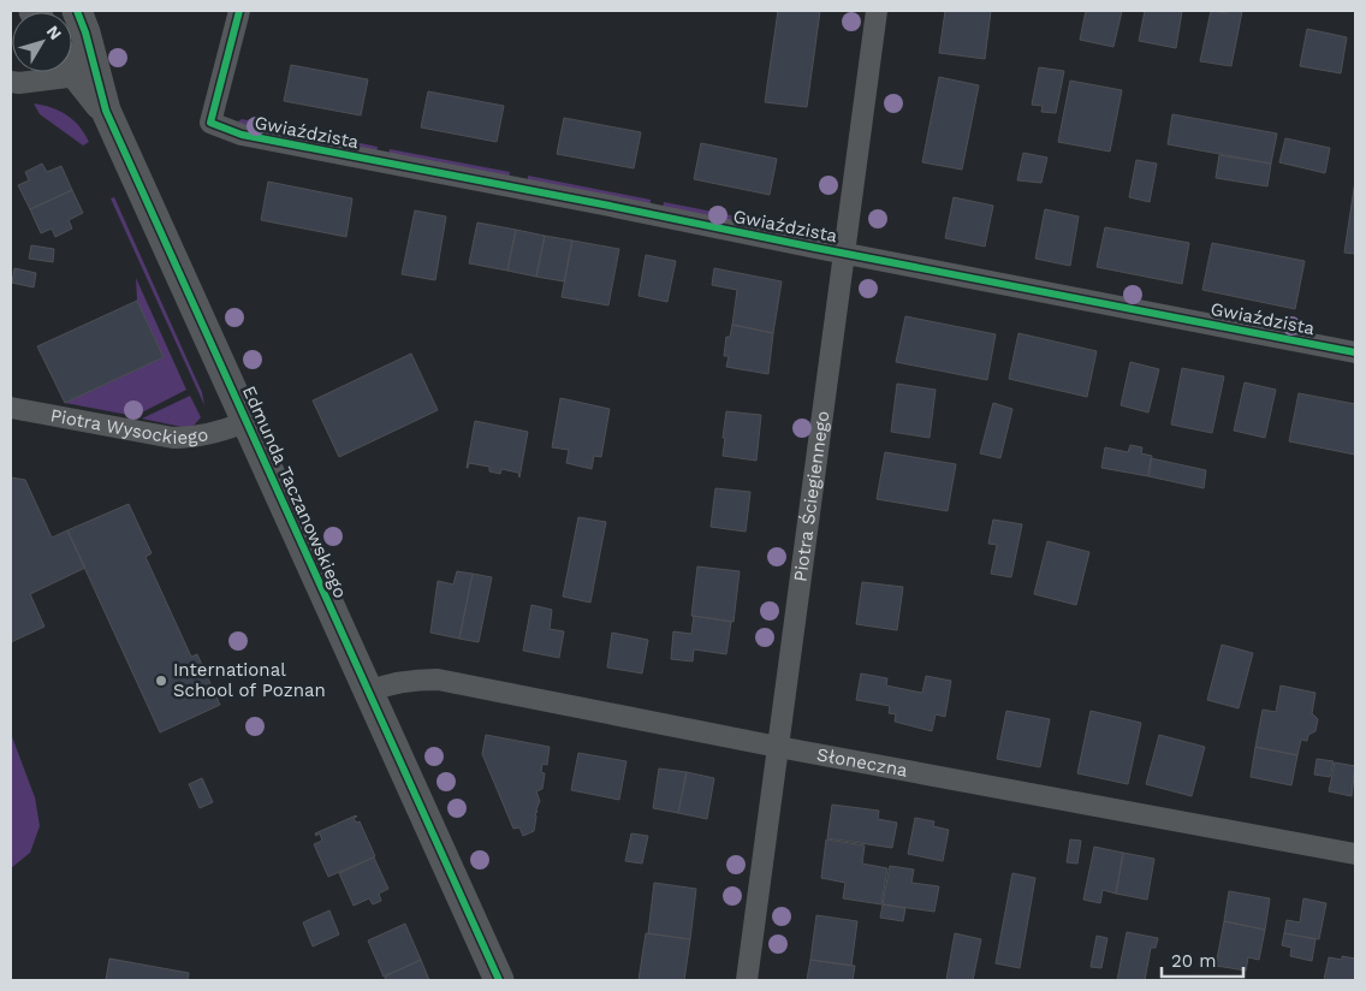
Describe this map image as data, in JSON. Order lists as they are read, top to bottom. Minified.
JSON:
{"streets":{"street":["Gwiaździsta","Piotra Wysockiego","Edmunda Taczanowskiego","Piotra Ściegiennego","Słoneczna"]},"crossings":[["Gwiaździsta","Piotra Ściegiennego"],["Piotra Wysockiego","Edmunda Taczanowskiego"],["Edmunda Taczanowskiego","Słoneczna"],["Piotra Ściegiennego","Słoneczna"]],"places":["International School of Poznan"],"scale_bar":"20 m","north":"top right"}
